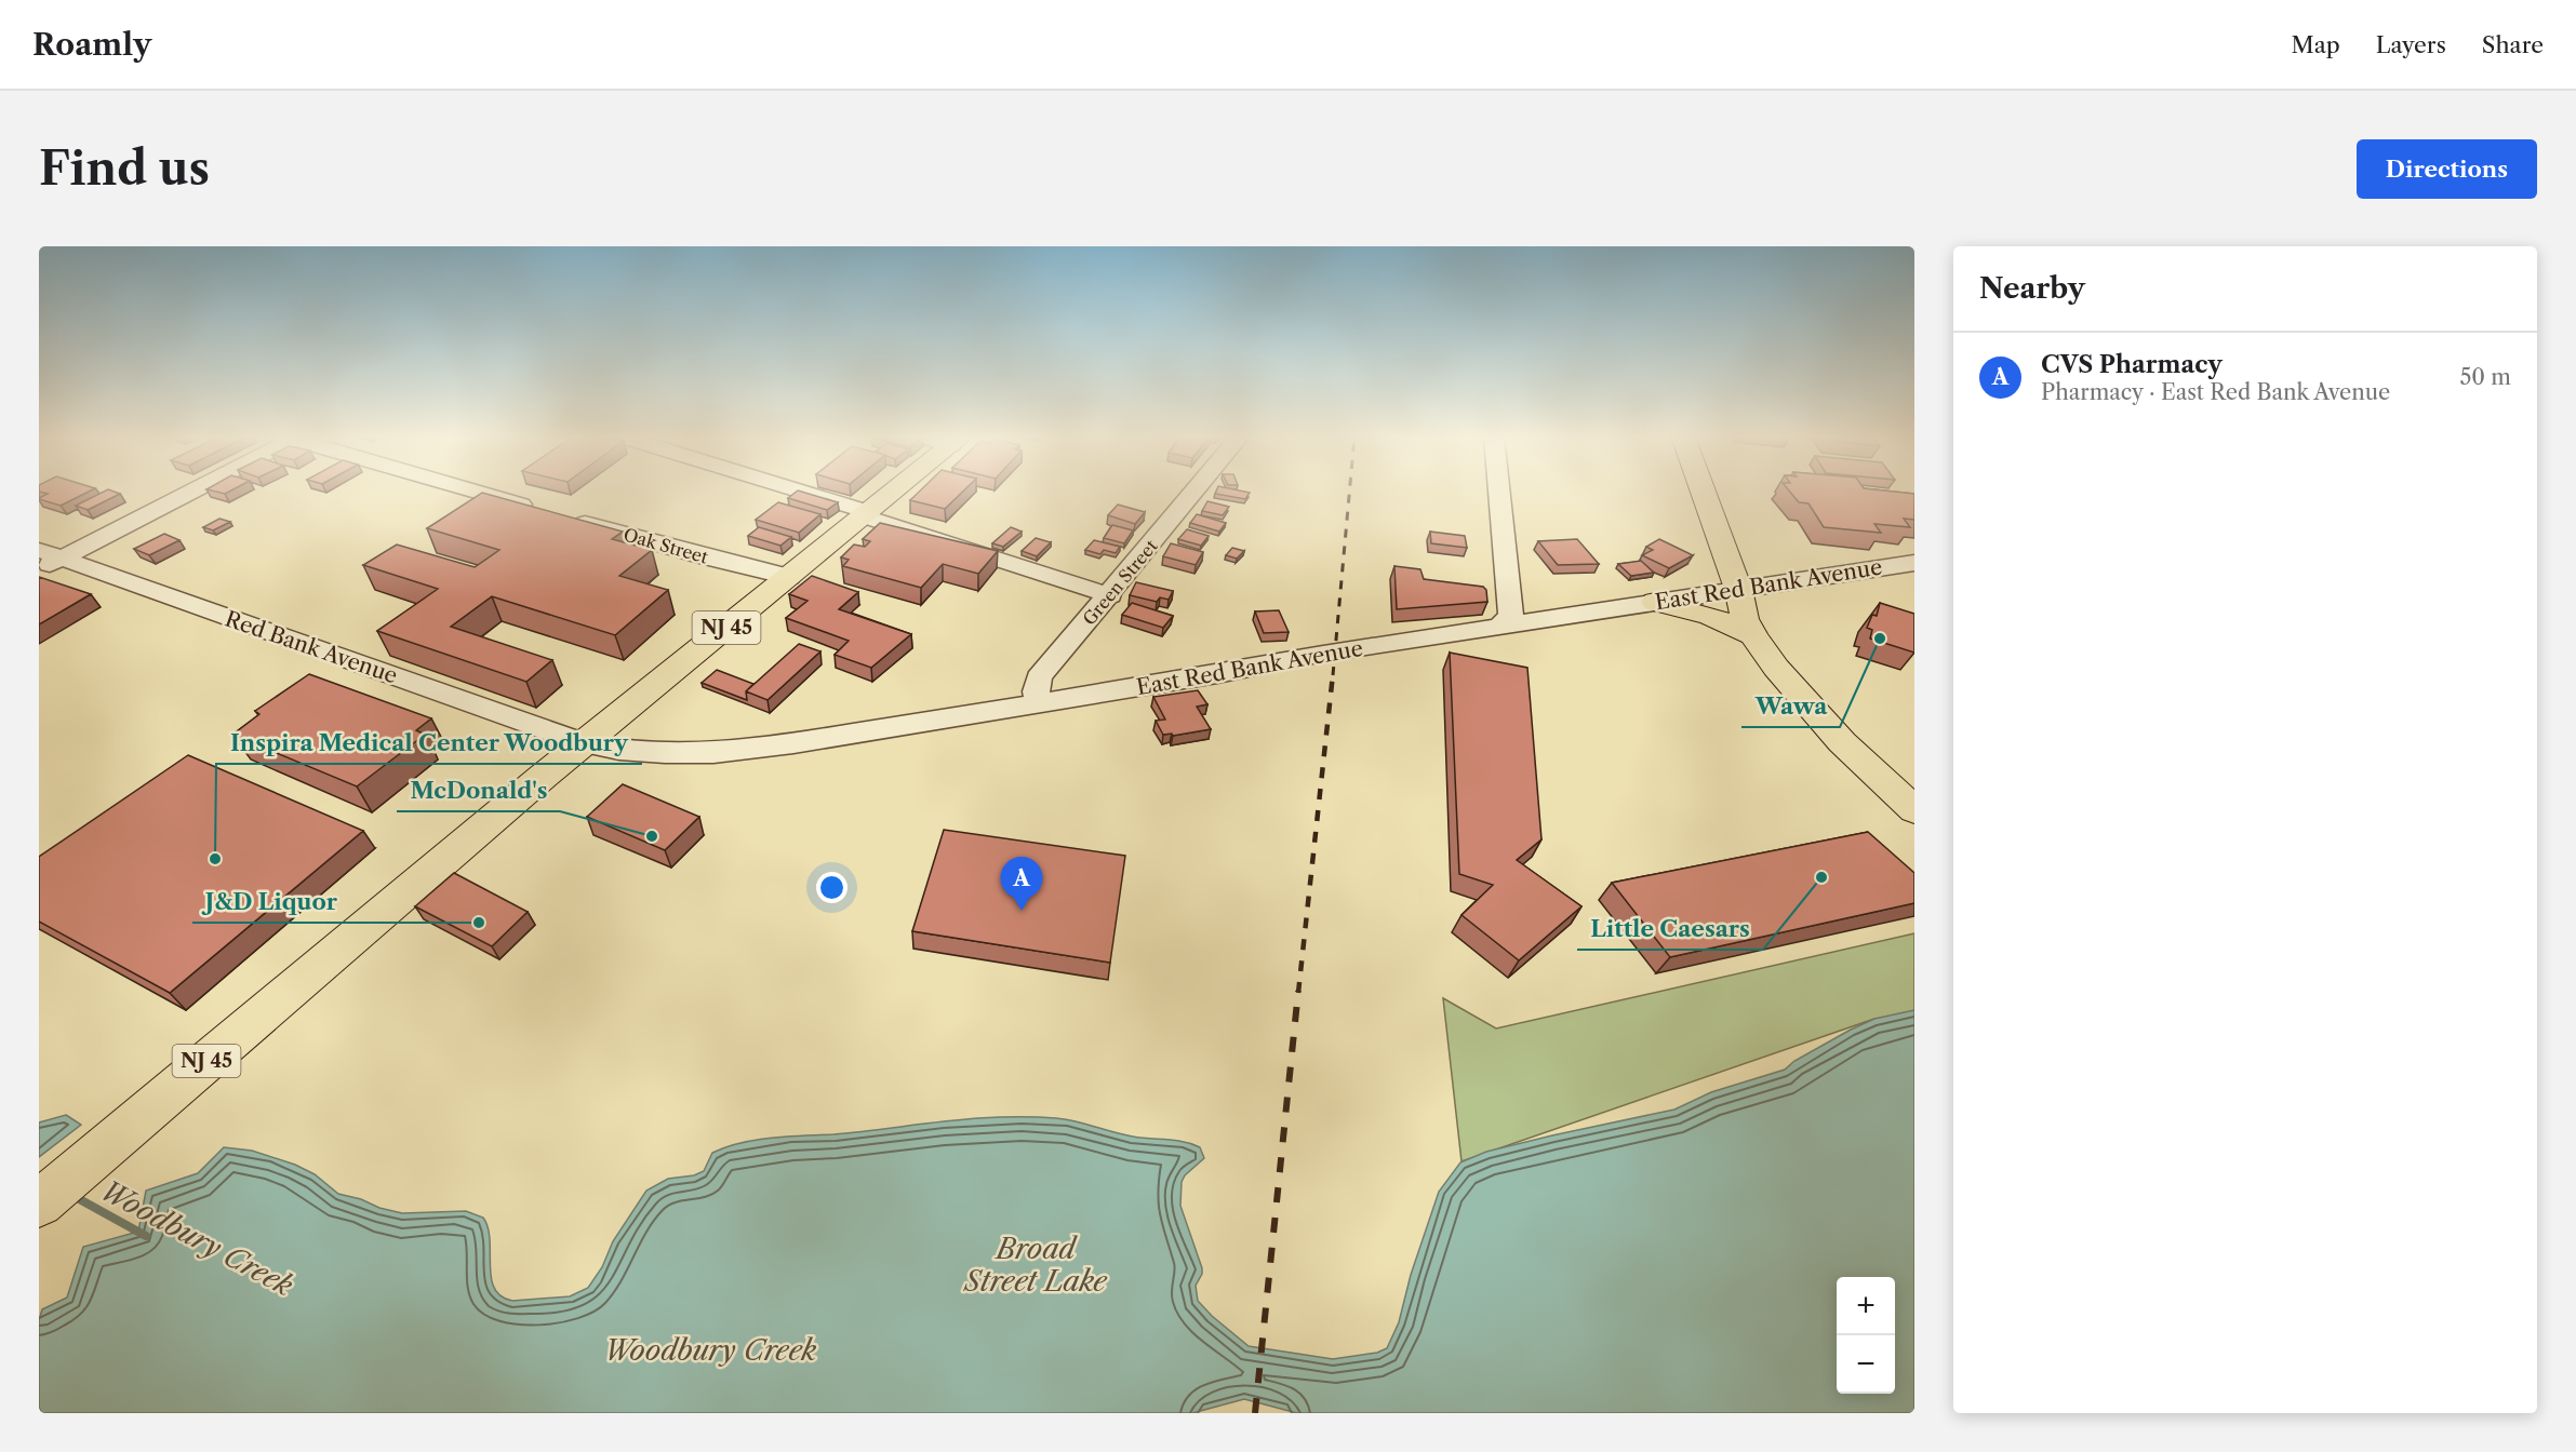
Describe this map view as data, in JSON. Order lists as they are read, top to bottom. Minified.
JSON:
{"streets":{"main road":["NJ 45"],"street":["Oak Street","Green Street","East Red Bank Avenue","Red Bank Avenue"]},"crossings":[["Oak Street","NJ 45"],["Green Street","East Red Bank Avenue"],["East Red Bank Avenue","NJ 45"],["East Red Bank Avenue","Red Bank Avenue"],["NJ 45","Red Bank Avenue"]],"water":["Woodbury Creek","Broad Street Lake"],"places":["Wawa","McDonald's","Inspira Medical Center Woodbury","Little Caesars","J&D Liquor"],"page":{"header":"Roamly","nav":["Map","Layers","Share"],"buttons":"Directions","title":"Find us","heading":"Nearby","list":[{"mark":"A","name":"CVS Pharmacy","note":"Pharmacy · East Red Bank Avenue","value":"50 m"}],"pins":"A","map_buttons":["+","−"]}}
